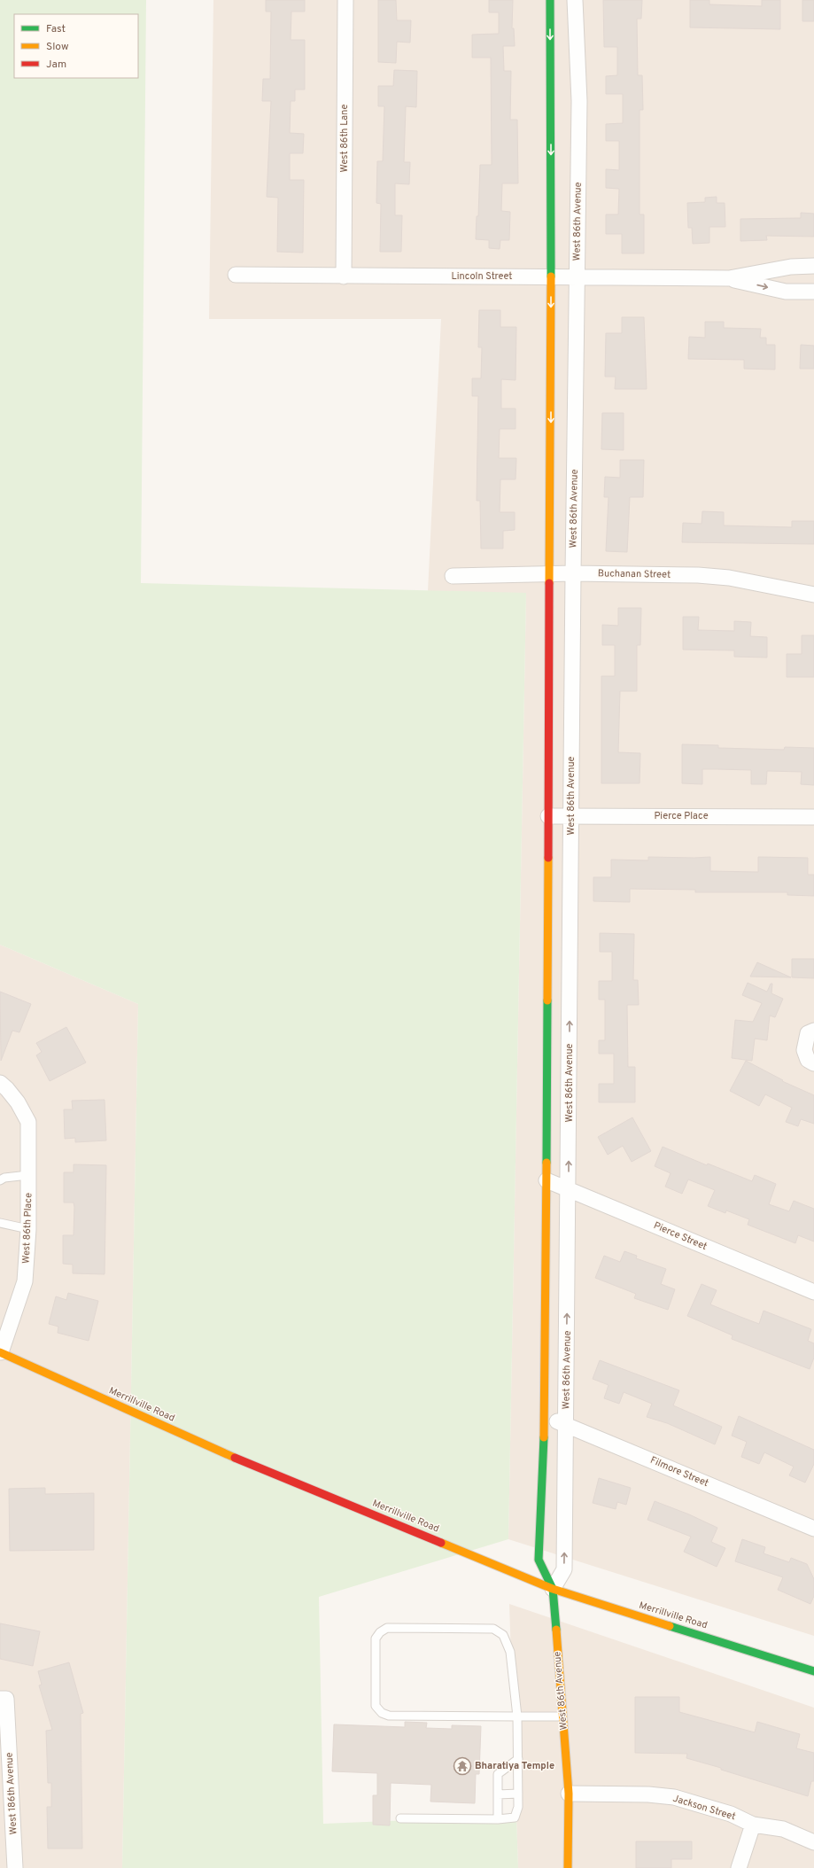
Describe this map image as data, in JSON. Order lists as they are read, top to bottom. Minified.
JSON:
{"streets":{"street":["West 86th Lane","West 86th Avenue","Lincoln Street","Buchanan Street","Pierce Place","West 86th Place","Pierce Street","Merrillville Road","Filmore Street","West 186th Avenue","Jackson Street"]},"crossings":[["West 86th Lane","Lincoln Street"],["West 86th Avenue","Lincoln Street"],["West 86th Avenue","Buchanan Street"],["West 86th Avenue","Pierce Place"],["West 86th Avenue","Pierce Street"],["West 86th Avenue","Merrillville Road"],["West 86th Avenue","Filmore Street"],["West 86th Avenue","Jackson Street"],["West 86th Place","Merrillville Road"]],"places":{"temple":["Bharatiya Temple"]},"legend":["Fast","Slow","Jam"]}
